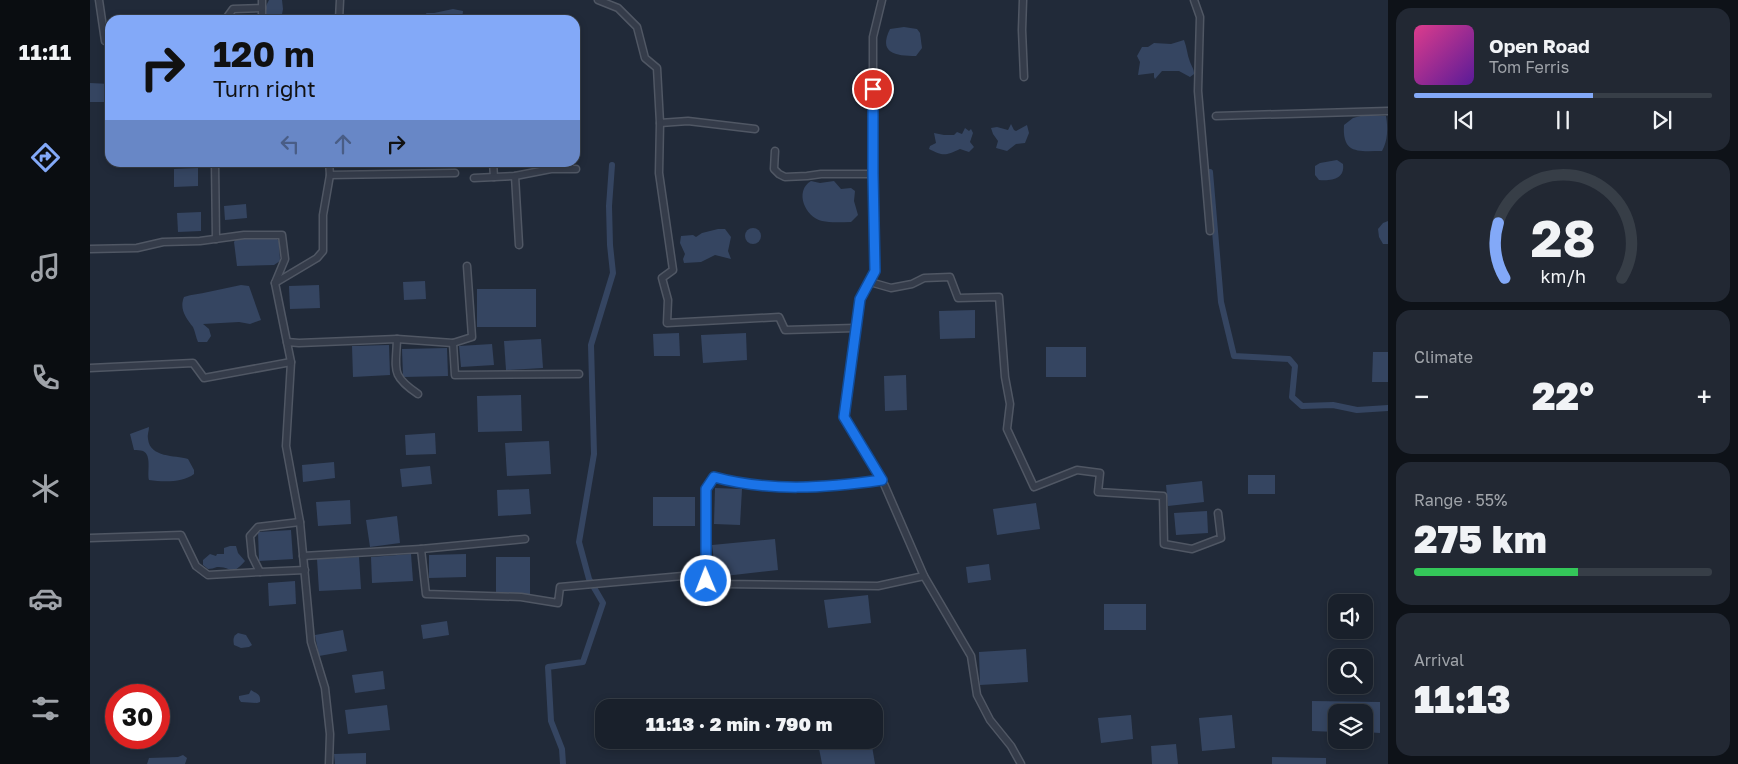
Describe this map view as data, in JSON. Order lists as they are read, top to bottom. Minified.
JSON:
{"page":{"tabs":"11:11","turn":["120 m","Turn right"],"song":["Open Road","Tom Ferris"],"tile":["Climate",["Range · 55%","275 km"],["Arrival","11:13"]],"heat":["−","22°","+"],"limit":"30","trip":"11:13 · 2 min · 790 m","gauge":["28","km/h"]}}
